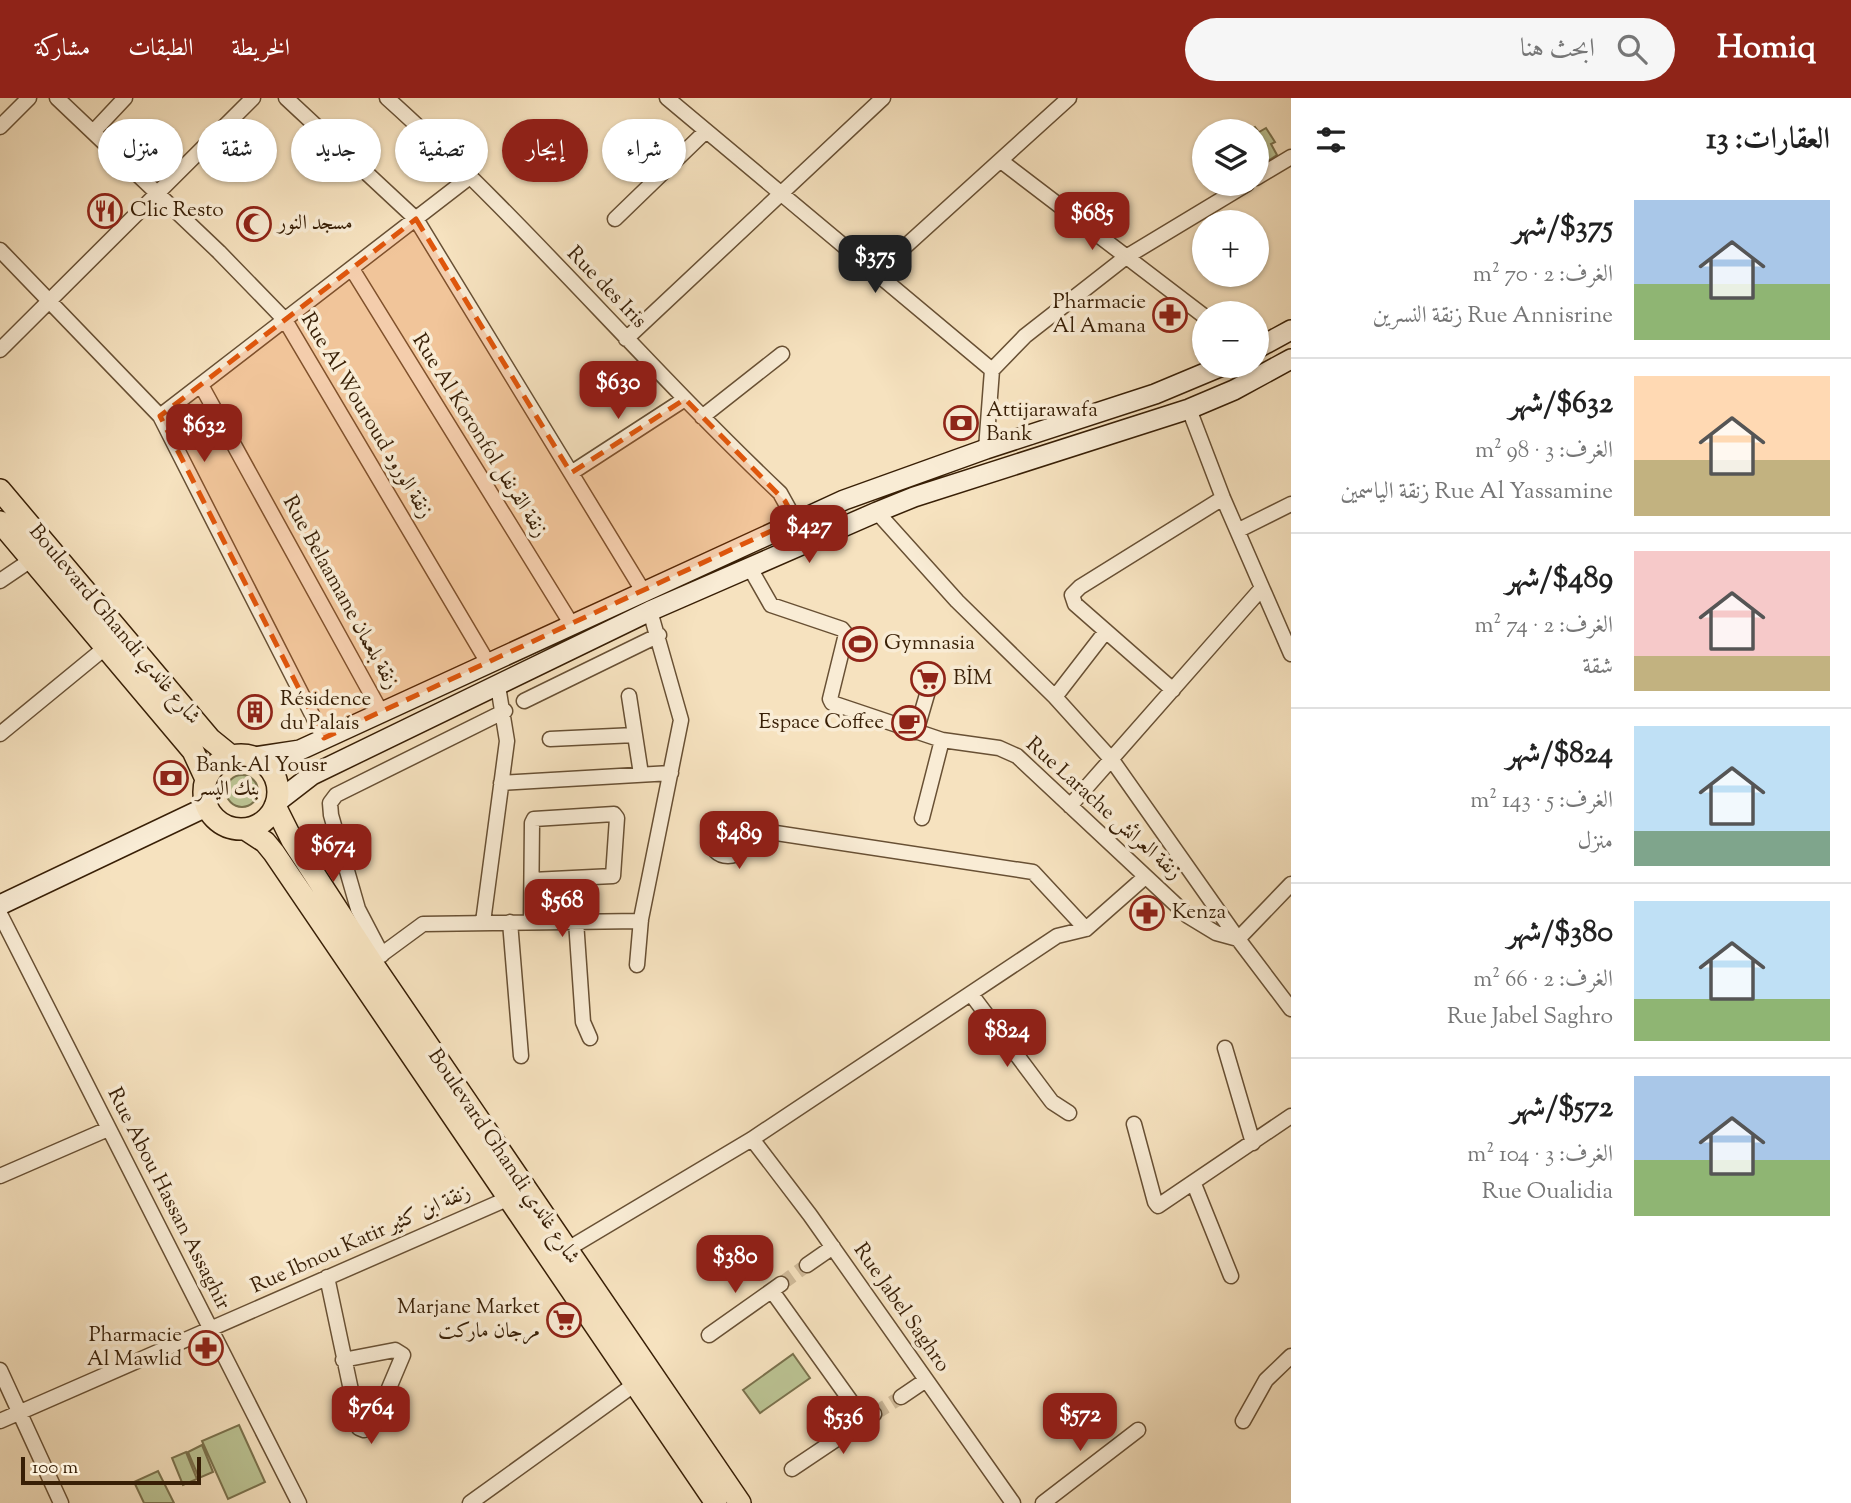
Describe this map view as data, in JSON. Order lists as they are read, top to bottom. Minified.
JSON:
{"streets":{"main road":["Boulevard Ghandi شارع غاندي"],"street":["Rue des Iris","Rue Al Wouroud زنقة الورود","Rue Al Koronfol زنقة القرنفل","Rue Belaamane زنقة بلعمان","Rue Larache زنقة العرائش","Rue Abou Hassan Assaghir","Rue Ibnou Katir زنقة ابن كثير","Rue Jabel Saghro"]},"crossings":[["Boulevard Ghandi شارع غاندي","Rue Ibnou Katir زنقة ابن كثير"],["Rue Abou Hassan Assaghir","Rue Ibnou Katir زنقة ابن كثير"]],"places":{"restaurant":["Clic Resto"],"mosque":["مسجد النور"],"pharmacy":["Pharmacie Al Amana","Kenza","Pharmacie Al Mawlid"],"bank":["Attijarawafa Bank","Bank Al Yousr بنك اليسر"],"sports":["Gymnasia"],"supermarket":["BİM","Marjane Market مرجان ماركت"],"building":["Résidence du Palais"],"cafe":["Espace Coffee"]},"scale_bar":"100 m","page":{"header":"Homiq","search":"ابحث هنا","nav":["الخريطة","الطبقات","مشاركة"],"heading":"العقارات: 13","map_buttons":["+","−"],"chip":["شراء","إيجار","تصفية","جديد","شقة","منزل"],"list":[{"name":"$375/شهر","note":"الغرف: 2 · 70 m² · Rue Annisrine زنقة النسرين"},{"name":"$632/شهر","note":"الغرف: 3 · 98 m² · Rue Al Yassamine زنقة الياسمين"},{"name":"$489/شهر","note":"الغرف: 2 · 74 m² · شقة"},{"name":"$824/شهر","note":"الغرف: 5 · 143 m² · منزل"},{"name":"$380/شهر","note":"الغرف: 2 · 66 m² · Rue Jabel Saghro"},{"name":"$572/شهر","note":"الغرف: 3 · 104 m² · Rue Oualidia"}],"price":["$685","$375","$630","$632","$427","$489","$674","$568","$824","$380","$764","$572","$536"],"scale":"100 m"}}
